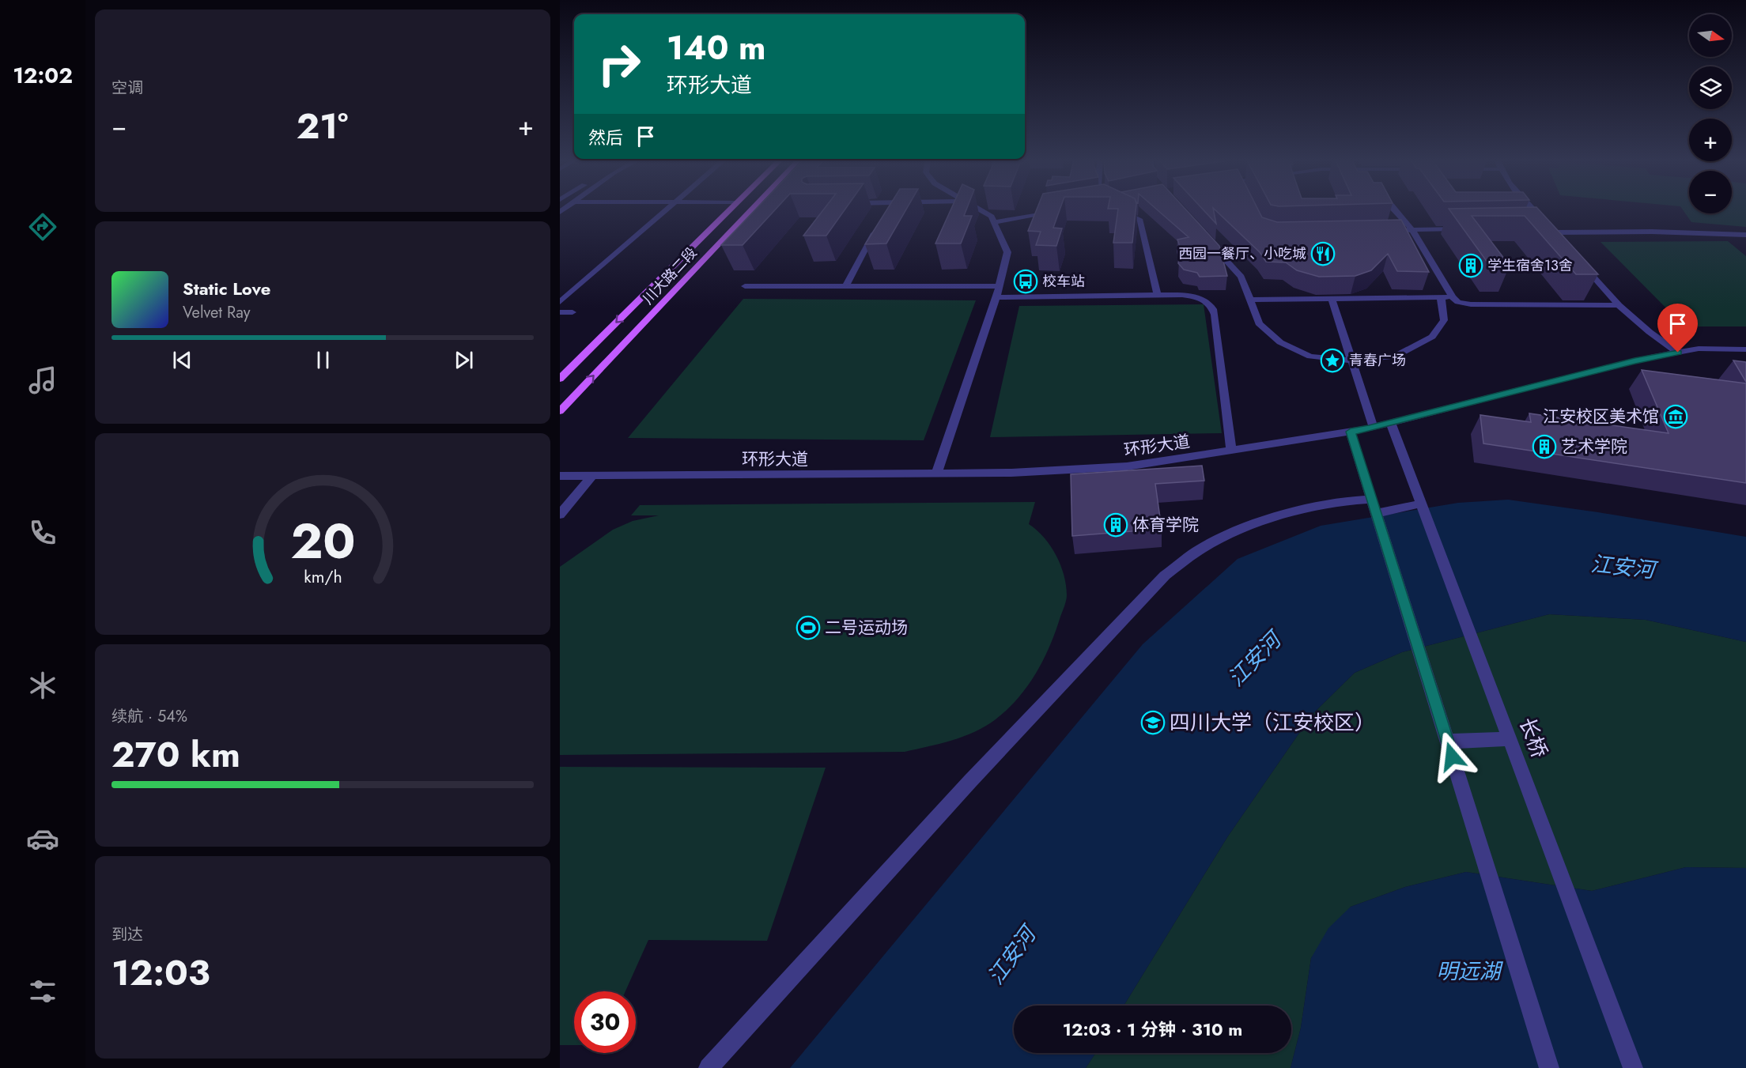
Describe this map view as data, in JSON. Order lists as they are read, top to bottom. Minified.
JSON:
{"streets":{"main road":["川大路二段"],"street":["环形大道","长桥"]},"crossings":[["环形大道","长桥"]],"water":["江安河","明远湖"],"places":{"restaurant":["西园一餐厅、小吃城"],"building":["学生宿舍13舍","艺术学院","体育学院"],"bus stop":["校车站"],"place":["青春广场"],"museum":["江安校区美术馆"],"sports":["二号运动场"],"school or university":["四川大学（江安校区）"]},"north":"right","page":{"tabs":"12:02","tile":["空调",["续航 · 54%","270 km"],["到达","12:03"]],"map_buttons":["+","−"],"turn":["140 m","环形大道"],"heat":["−","21°","+"],"then":"然后","song":["Static Love","Velvet Ray"],"limit":"30","trip":"12:03 · 1 分钟 · 310 m","gauge":["20","km/h"]}}
